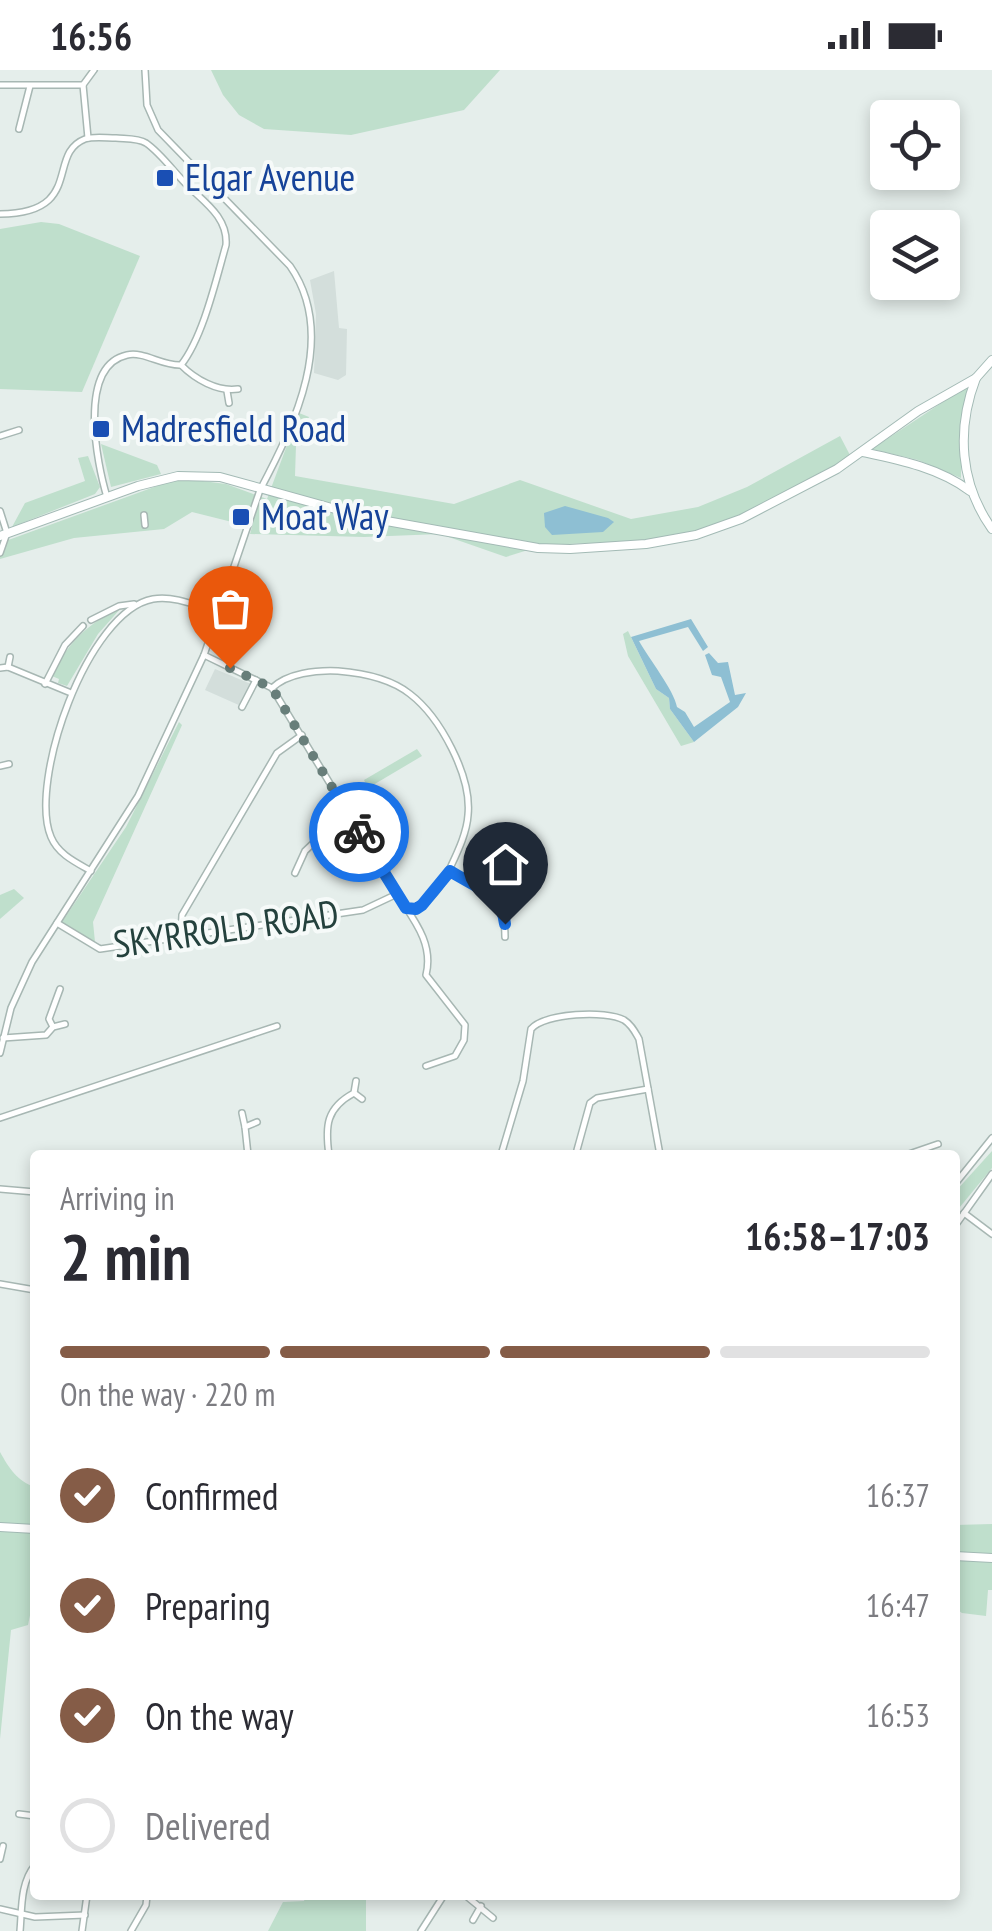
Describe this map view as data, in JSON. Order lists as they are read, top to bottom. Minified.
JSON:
{"streets":{"street":["SKYRROLD ROAD"]},"places":{"transit":["Elgar Avenue","Madresfield Road","Moat Way"]},"page":{"status":"16:56","heading":["2 min","Arriving in","16:58–17:03"],"bar":"On the way · 220 m","list":[["Confirmed","16:37"],["Preparing","16:47"],["On the way","16:53"],"Delivered"]}}
